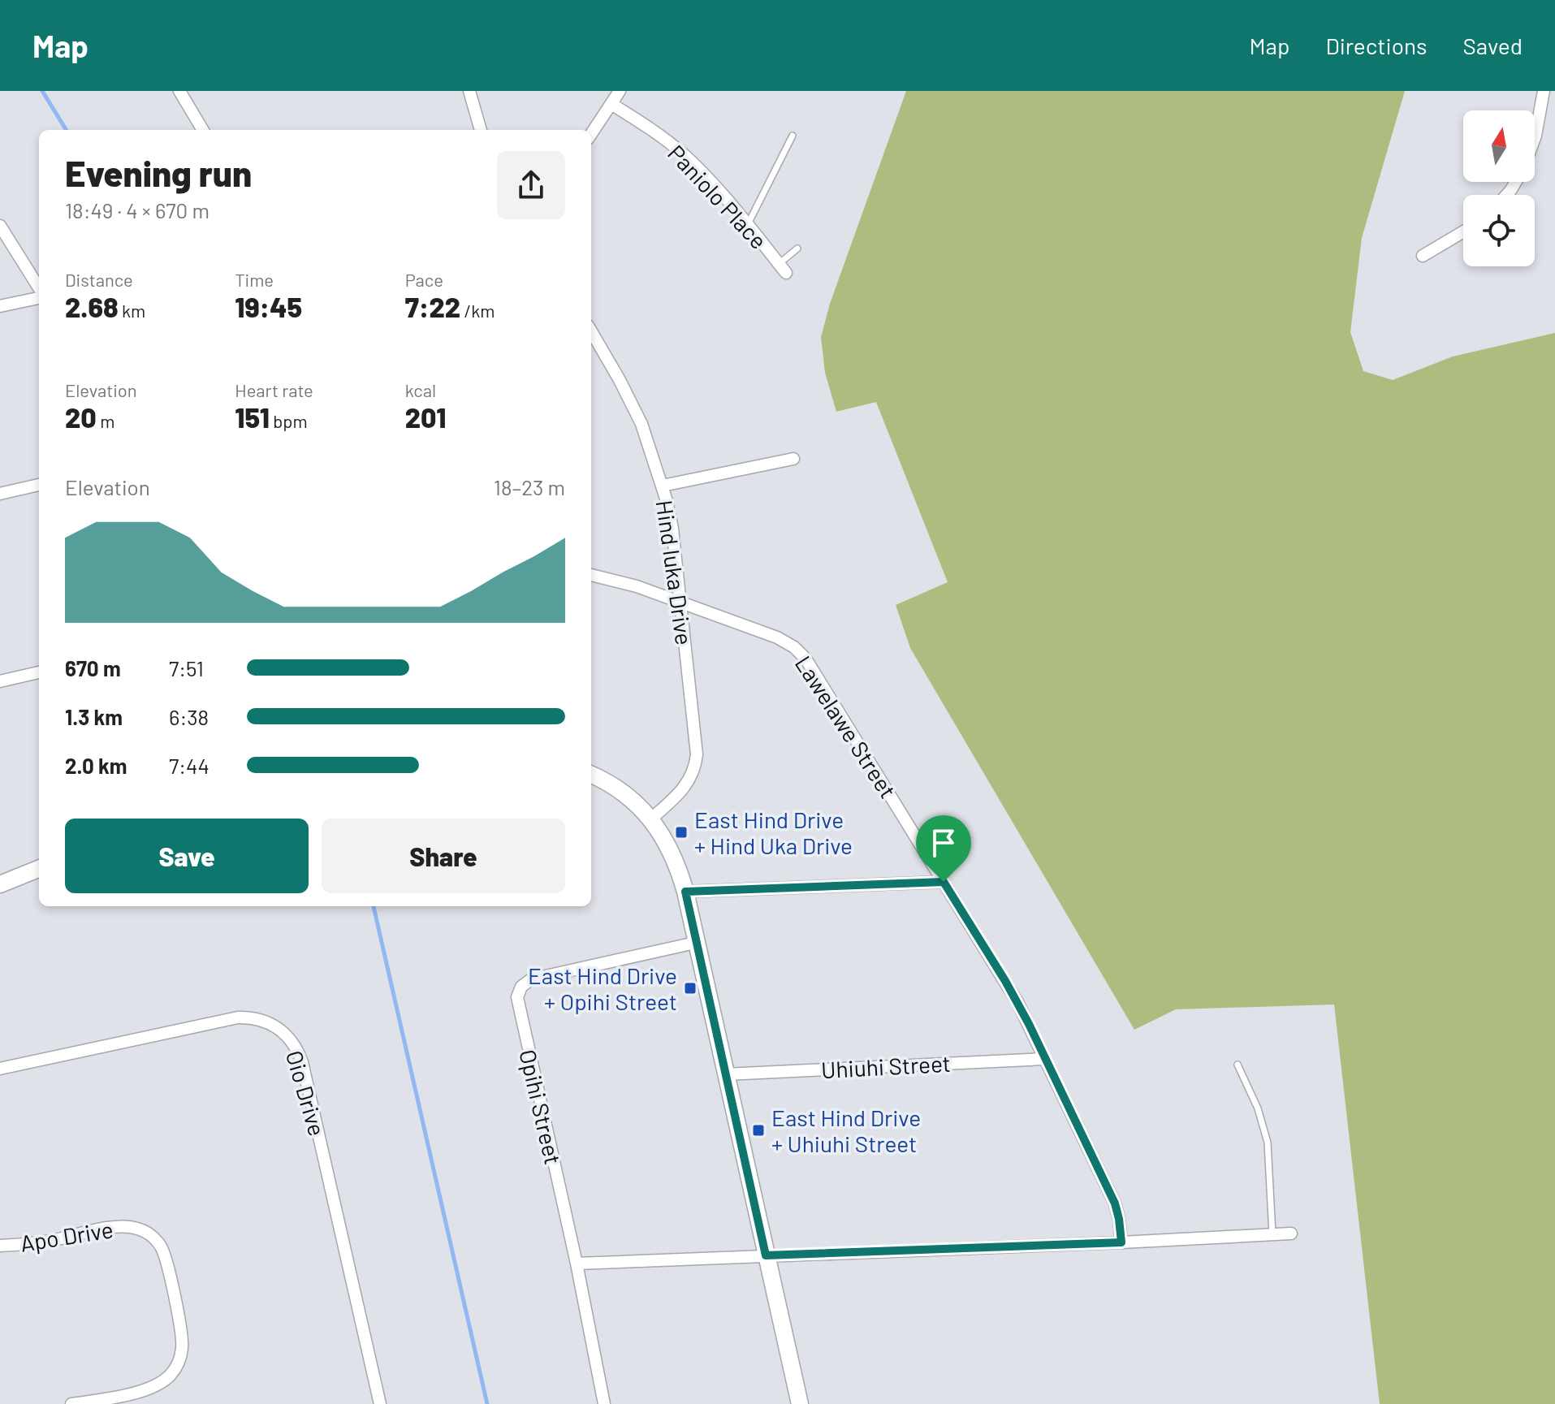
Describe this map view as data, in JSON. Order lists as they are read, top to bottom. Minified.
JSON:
{"streets":{"street":["Paniolo Place","Hind Iuka Drive","Lawelawe Street","Uhiuhi Street","Oio Drive","Opihi Street","Apo Drive"]},"crossings":[["Hind Iuka Drive","Lawelawe Street"],["Lawelawe Street","Uhiuhi Street"]],"places":{"transit":["East Hind Drive + Hind Uka Drive","East Hind Drive + Opihi Street","East Hind Drive + Uhiuhi Street"]},"north":"top","page":{"header":"Map","nav":["Map","Directions","Saved"],"heading":["Evening run","18:49 · 4 × 670 m"],"stats":[["Distance","2.68 km"],["Time","19:45"],["Pace","7:22 /km"],["Elevation","20 m"],["Heart rate","151 bpm"],["kcal","201"]],"chart":["Elevation","18–23 m"],"list":[{"name":"670 m","note":"7:51"},{"name":"1.3 km","note":"6:38"},{"name":"2.0 km","note":"7:44"}],"buttons":["Save","Share"]}}
